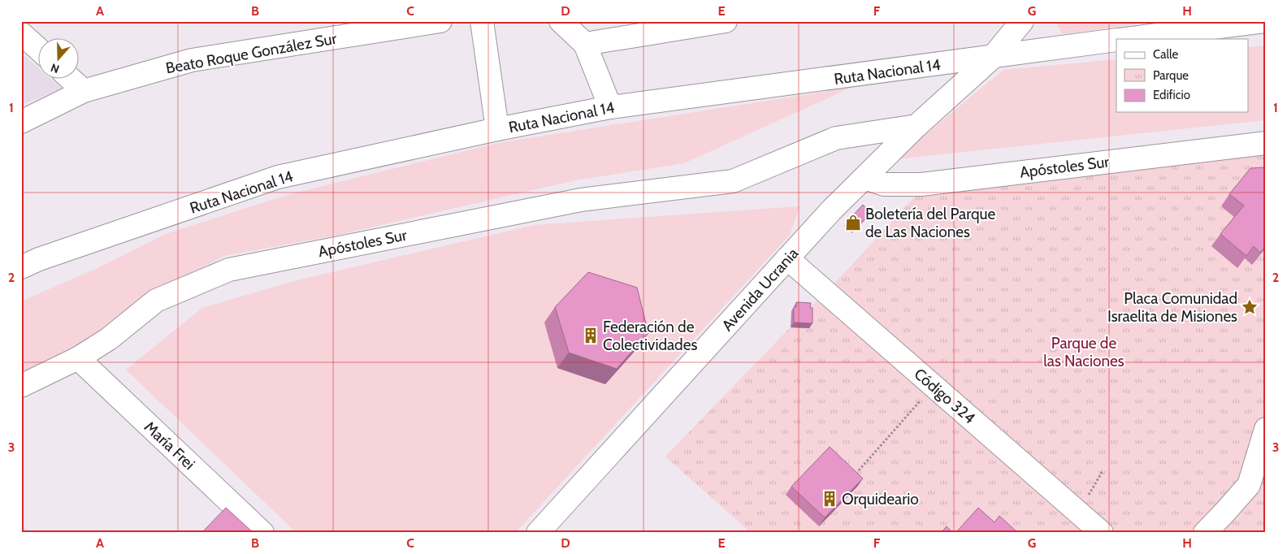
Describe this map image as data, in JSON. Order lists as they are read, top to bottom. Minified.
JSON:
{"streets":{"main road":["Beato Roque González Sur","Ruta Nacional 14","Apóstoles Sur","Avenida Ucrania","Código 324","María Frei"]},"crossings":[["Ruta Nacional 14","Avenida Ucrania"],["Apóstoles Sur","Avenida Ucrania"],["Apóstoles Sur","María Frei"],["Avenida Ucrania","Código 324"]],"parks":["Parque de las Naciones"],"places":{"shop":["Boletería del Parque de Las Naciones"],"place":["Placa Comunidad Israelita de Misiones"],"building":["Federación de Colectividades","Orquideario"]},"legend":["Calle","Parque","Edificio"],"north":"bottom","grid":{"columns":["A","B","C","D","E","F","G","H"],"rows":["1","2","3"]}}
